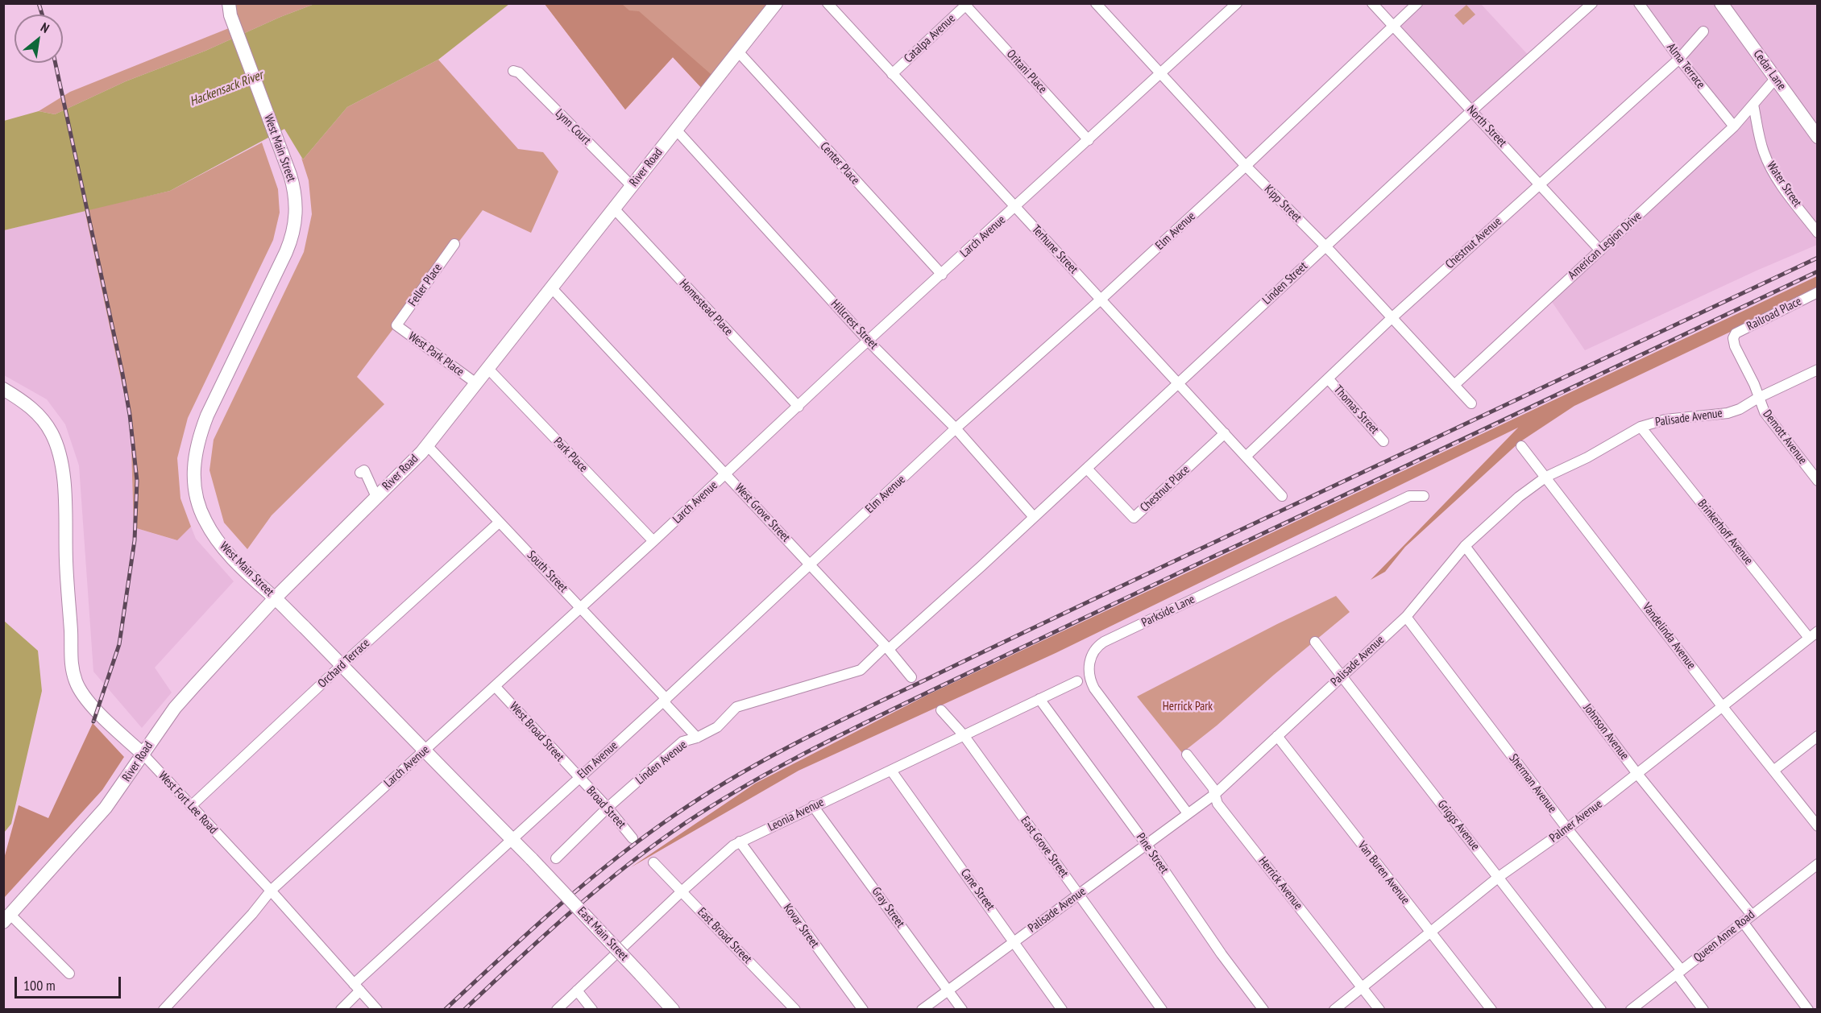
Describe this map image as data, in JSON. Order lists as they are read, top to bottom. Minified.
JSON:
{"streets":{"main road":["Cedar Lane","West Main Street","River Road","West Fort Lee Road","East Main Street"],"street":["Catalpa Avenue","Alma Terrace","Oritani Place","North Street","Lynn Court","Center Place","Water Street","Kipp Street","Elm Avenue","Larch Avenue","Chestnut Avenue","American Legion Drive","Terhune Street","Linden Street","Feller Place","Homestead Place","Railroad Place","Hillcrest Street","West Park Place","Thomas Street","Palisade Avenue","Demott Avenue","Park Place","Chestnut Place","West Grove Street","Brinkerhoff Avenue","South Street","Parkside Lane","Vandelinda Avenue","Orchard Terrace","West Broad Street","Johnson Avenue","Linden Avenue","Sherman Avenue","Broad Street","Leonia Avenue","Palmer Avenue","Griggs Avenue","East Grove Street","Pine Street","Van Buren Avenue","Herrick Avenue","Cane Street","Gray Street","Kovar Street","East Broad Street","Queen Anne Road"]},"crossings":[["Catalpa Avenue","Oritani Place"],["Catalpa Avenue","Terhune Street"],["Alma Terrace","Chestnut Avenue"],["Alma Terrace","American Legion Drive"],["Cedar Lane","American Legion Drive"],["Oritani Place","Larch Avenue"],["North Street","Elm Avenue"],["North Street","Chestnut Avenue"],["North Street","American Legion Drive"],["North Street","Linden Street"],["Lynn Court","River Road"],["West Main Street","River Road"],["West Main Street","Elm Avenue"],["West Main Street","Larch Avenue"],["West Main Street","Orchard Terrace"],["West Main Street","East Main Street"],["Center Place","River Road"],["Center Place","Larch Avenue"],["River Road","Homestead Place"],["River Road","Hillcrest Street"],["River Road","West Park Place"],["River Road","Park Place"],["River Road","West Grove Street"],["River Road","South Street"],["River Road","West Fort Lee Road"],["Water Street","American Legion Drive"],["Kipp Street","Elm Avenue"],["Kipp Street","Larch Avenue"],["Kipp Street","Chestnut Avenue"],["Kipp Street","American Legion Drive"],["Kipp Street","Linden Street"],["Elm Avenue","Terhune Street"],["Elm Avenue","Hillcrest Street"],["Elm Avenue","West Grove Street"],["Elm Avenue","South Street"],["Elm Avenue","West Broad Street"],["Elm Avenue","West Fort Lee Road"],["Elm Avenue","Broad Street"],["Larch Avenue","Terhune Street"],["Larch Avenue","Homestead Place"],["Larch Avenue","Hillcrest Street"],["Larch Avenue","Park Place"],["Larch Avenue","West Grove Street"],["Larch Avenue","South Street"],["Larch Avenue","West Broad Street"],["Larch Avenue","West Fort Lee Road"],["Chestnut Avenue","Terhune Street"],["Chestnut Avenue","Thomas Street"],["Terhune Street","Linden Street"],["Terhune Street","Chestnut Place"],["Linden Street","Hillcrest Street"],["Linden Street","Chestnut Place"],["Linden Street","Linden Avenue"],["Feller Place","West Park Place"],["Railroad Place","Demott Avenue"],["Palisade Avenue","Demott Avenue"],["Palisade Avenue","Brinkerhoff Avenue"],["Palisade Avenue","Parkside Lane"],["Palisade Avenue","Vandelinda Avenue"],["Palisade Avenue","Johnson Avenue"],["Palisade Avenue","Sherman Avenue"],["Palisade Avenue","Griggs Avenue"],["Palisade Avenue","East Grove Street"],["Palisade Avenue","Pine Street"],["Palisade Avenue","Van Buren Avenue"],["Palisade Avenue","Herrick Avenue"],["Palisade Avenue","Cane Street"],["Palisade Avenue","Gray Street"],["West Grove Street","Linden Avenue"],["Brinkerhoff Avenue","Palmer Avenue"],["South Street","Orchard Terrace"],["South Street","Linden Avenue"],["Vandelinda Avenue","Palmer Avenue"],["Orchard Terrace","West Fort Lee Road"],["West Broad Street","Broad Street"],["Johnson Avenue","Palmer Avenue"],["Johnson Avenue","Queen Anne Road"],["Linden Avenue","Broad Street"],["Sherman Avenue","Palmer Avenue"],["Sherman Avenue","Queen Anne Road"],["Leonia Avenue","East Grove Street"],["Leonia Avenue","Pine Street"],["Leonia Avenue","Cane Street"],["Leonia Avenue","Gray Street"],["Leonia Avenue","Kovar Street"],["Leonia Avenue","East Broad Street"],["Palmer Avenue","Griggs Avenue"],["Palmer Avenue","Van Buren Avenue"],["Palmer Avenue","Herrick Avenue"]],"water":["Hackensack River"],"parks":["Herrick Park"],"scale_bar":"100 m","north":"top right"}
